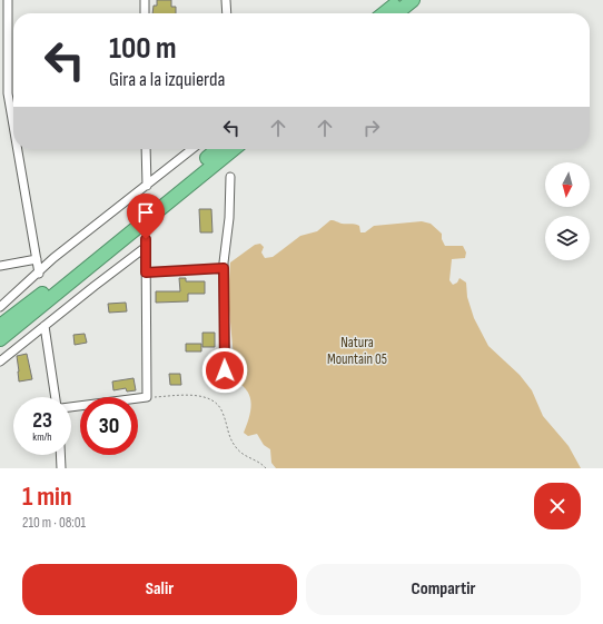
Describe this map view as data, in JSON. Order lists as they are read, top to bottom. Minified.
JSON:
{"parks":["Natura Mountain 05"],"north":"bottom","page":{"turn":["100 m","Gira a la izquierda"],"speed":"23 km/h","limit":"30","heading":["1 min","210 m · 08:01"],"buttons":["Salir","Compartir"]}}
